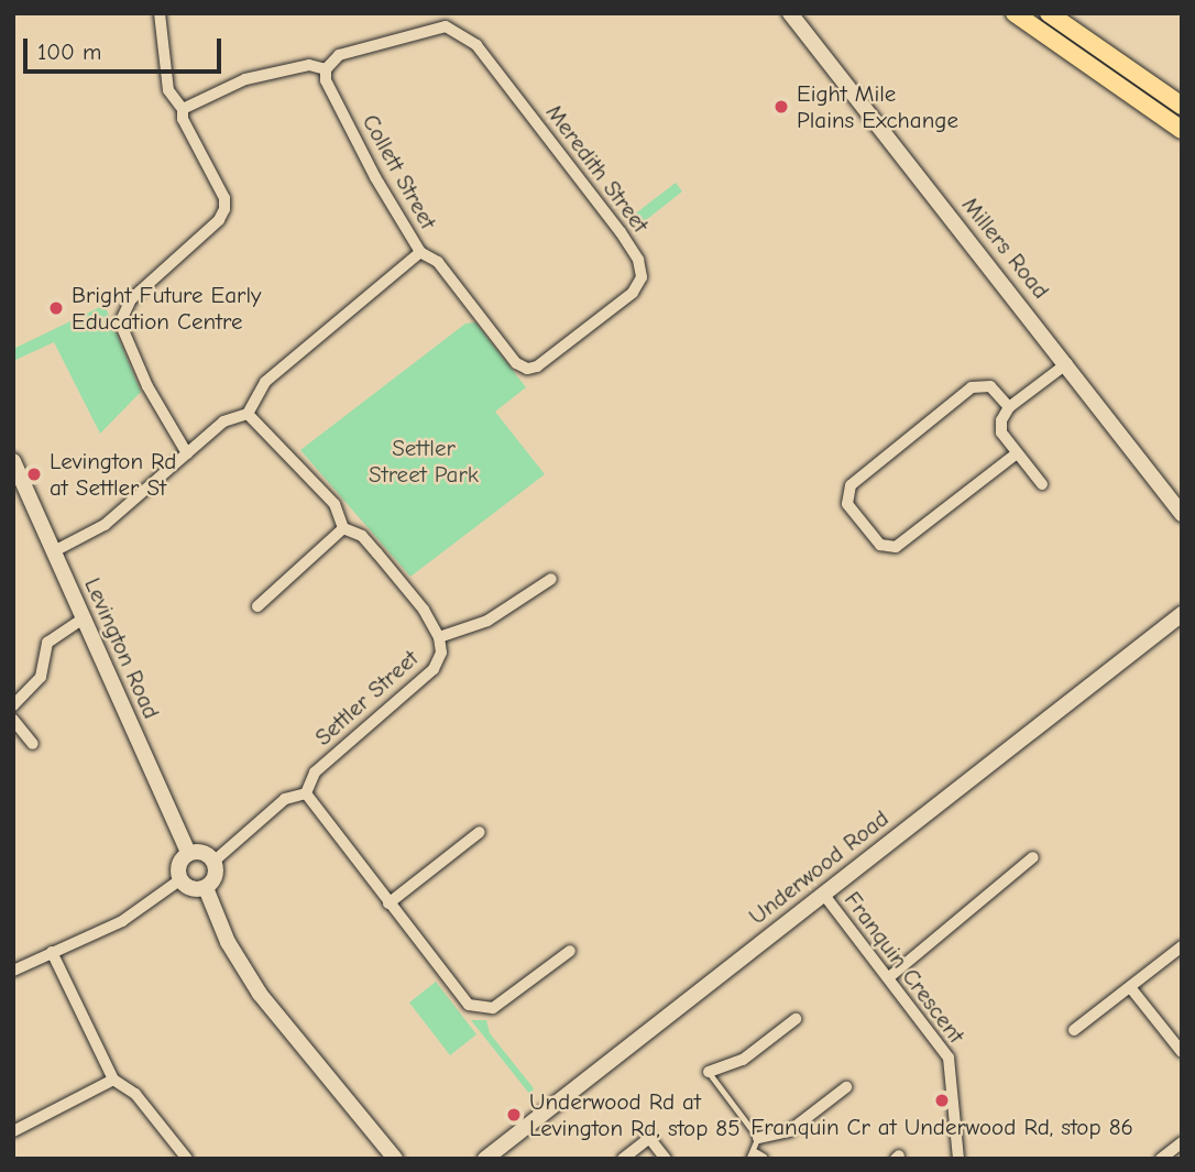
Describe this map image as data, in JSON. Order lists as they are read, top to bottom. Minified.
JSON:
{"streets":{"street":["Meredith Street","Collett Street","Millers Road","Levington Road","Settler Street","Underwood Road","Franquin Crescent"]},"crossings":[["Meredith Street","Collett Street"],["Collett Street","Settler Street"],["Underwood Road","Franquin Crescent"]],"parks":["Settler Street Park"],"places":["Eight Mile Plains Exchange","Bright Future Early Education Centre","Levington Rd at Settler St","Franquin Cr at Underwood Rd, stop 86","Underwood Rd at Levington Rd, stop 85"],"scale_bar":"100 m"}
